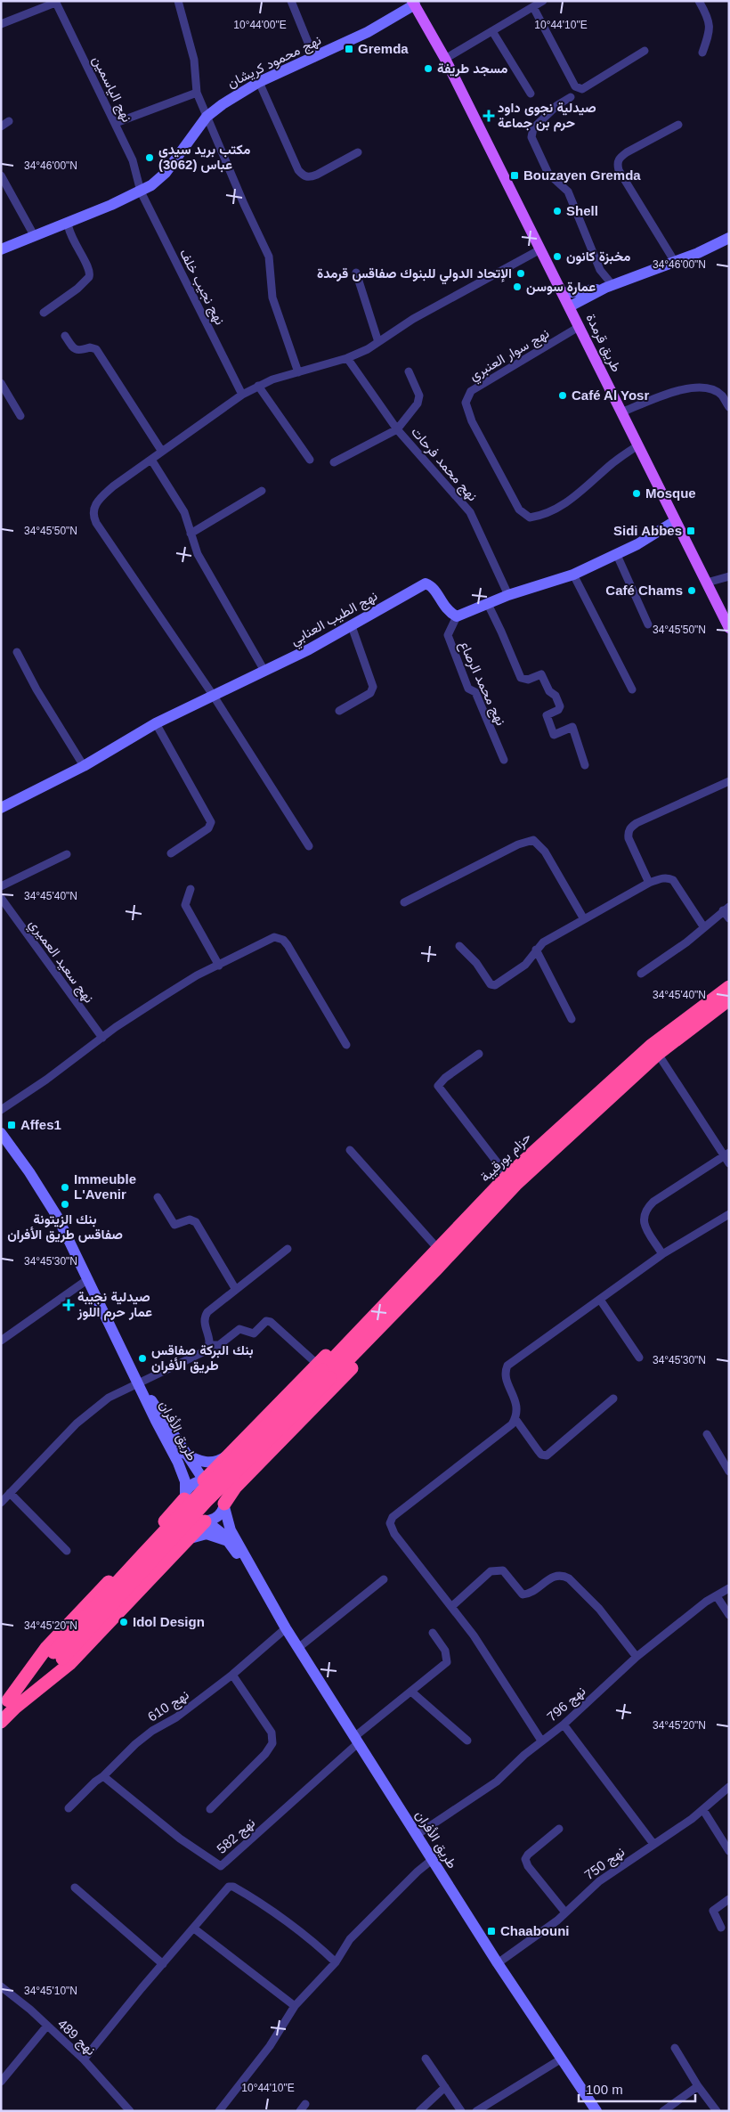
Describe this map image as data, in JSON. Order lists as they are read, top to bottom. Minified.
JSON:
{"streets":{"highway":["حزام بورقيبة"],"main road":["نهج محمود كريشان","طريق قرمدة","نهج الطيب العنابي","طريق الأفران"],"street":["نهج الياسمين","نهج نجيب خلف","نهج سوار العنبري","نهج محمد فرحات","نهج محمد الرصاع","نهج سعيد العميري","نهج 796","نهج 610","نهج 582","نهج 750","نهج 489"]},"crossings":[["نهج محمود كريشان","نهج الياسمين"],["نهج محمود كريشان","نهج نجيب خلف"],["نهج محمود كريشان","طريق قرمدة"],["نهج الياسمين","نهج نجيب خلف"],["طريق قرمدة","نهج سوار العنبري"],["نهج الطيب العنابي","نهج محمد الرصاع"],["طريق الأفران","نهج 796"],["طريق الأفران","نهج 610"],["طريق الأفران","نهج 582"],["طريق الأفران","نهج 750"],["نهج 610","نهج 582"]],"places":{"transit":["Gremda","Bouzayen Gremda","Sidi Abbes","Affes1","Chaabouni"],"other":["مسجد طريفة","مكتب بريد سيدي عباس (3062)","Shell","مخبزة كانون","الإتحاد الدولي للبنوك صفاقس قرمدة","عمارة سوسن","Café Al Yosr","Mosque","Café Chams","Immeuble L'Avenir","بنك الزيتونة صفاقس طريق الأفران","بنك البركة صفاقس طريق الأفران","Idol Design"],"health":["صيدلية نجوى داود حرم بن جماعة","صيدلية نجيبة عمار حرم اللوز"]},"scale_bar":"100 m","coordinates":["10°44'00\"E","10°44'10\"E","34°46'00\"N","34°45'50\"N","34°45'40\"N","34°45'30\"N","34°45'20\"N","34°45'10\"N"]}
